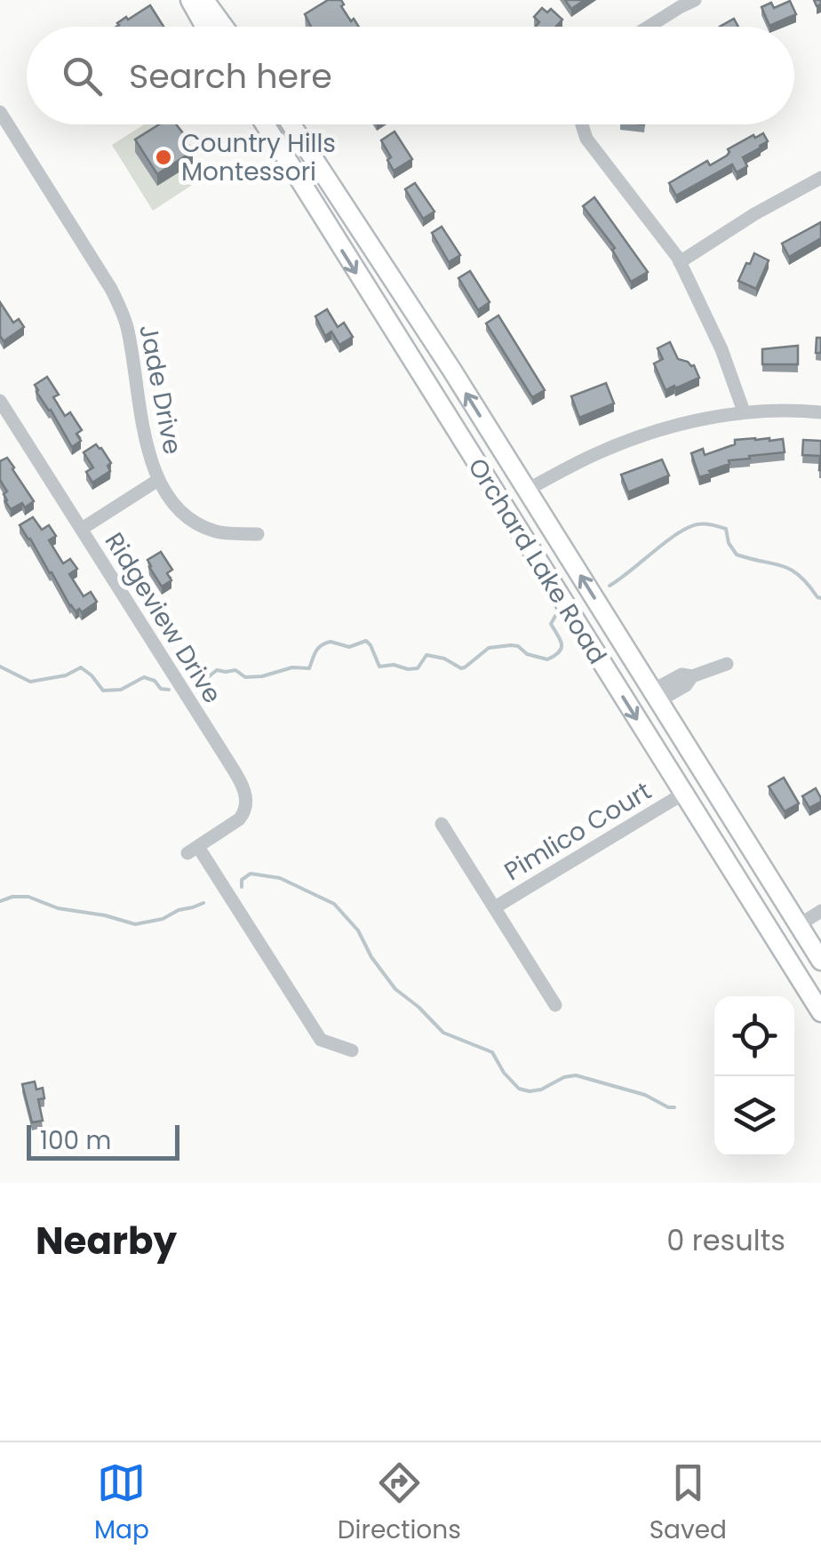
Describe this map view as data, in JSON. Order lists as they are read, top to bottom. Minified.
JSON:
{"streets":{"main road":["Orchard Lake Road"],"street":["Jade Drive","Ridgeview Drive","Pimlico Court"]},"crossings":[["Orchard Lake Road","Pimlico Court"]],"places":["Country Hills Montessori"],"scale_bar":"100 m","page":{"search":"Search here","scale":"100 m","heading":["Nearby","0 results"],"nav":["Map","Directions","Saved"]}}
